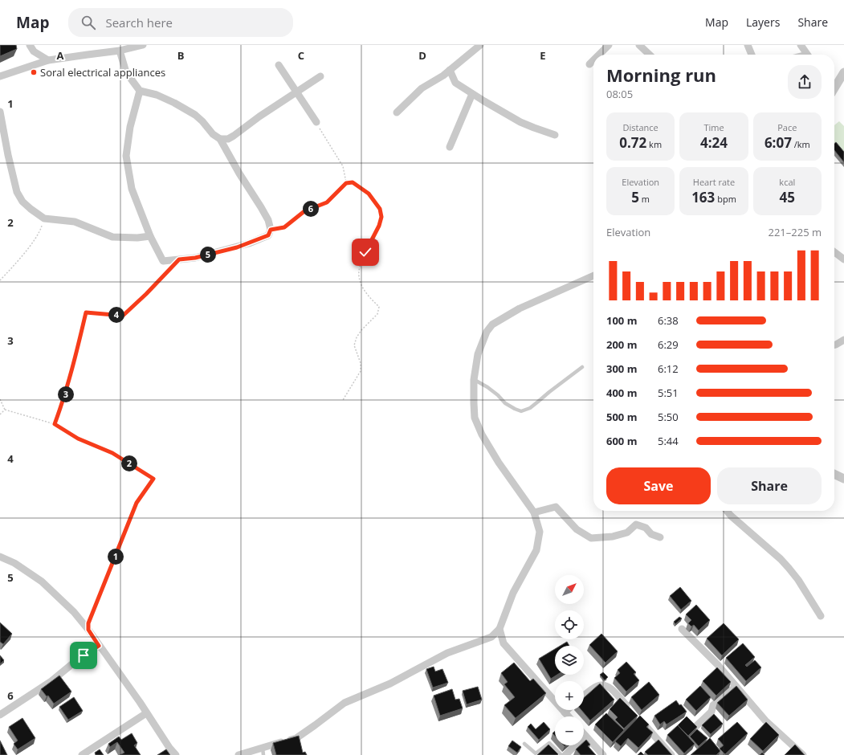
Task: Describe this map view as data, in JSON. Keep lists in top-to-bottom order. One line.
{"places":["Soral electrical appliances"],"north":"top right","page":{"header":"Map","search":"Search here","nav":["Map","Layers","Share"],"heading":["Morning run","08:05"],"stats":[["Distance","0.72 km"],["Time","4:24"],["Pace","6:07 /km"],["Elevation","5 m"],["Heart rate","163 bpm"],["kcal","45"]],"pins":["6","5","4","3","2","1"],"chart":["Elevation","221–225 m"],"list":[{"name":"100 m","note":"6:38"},{"name":"200 m","note":"6:29"},{"name":"300 m","note":"6:12"},{"name":"400 m","note":"5:51"},{"name":"500 m","note":"5:50"},{"name":"600 m","note":"5:44"}],"buttons":["Save","Share"],"map_buttons":["+","−"]},"grid":{"columns":["A","B","C","D","E"],"rows":["1","2","3","4","5","6"]}}
